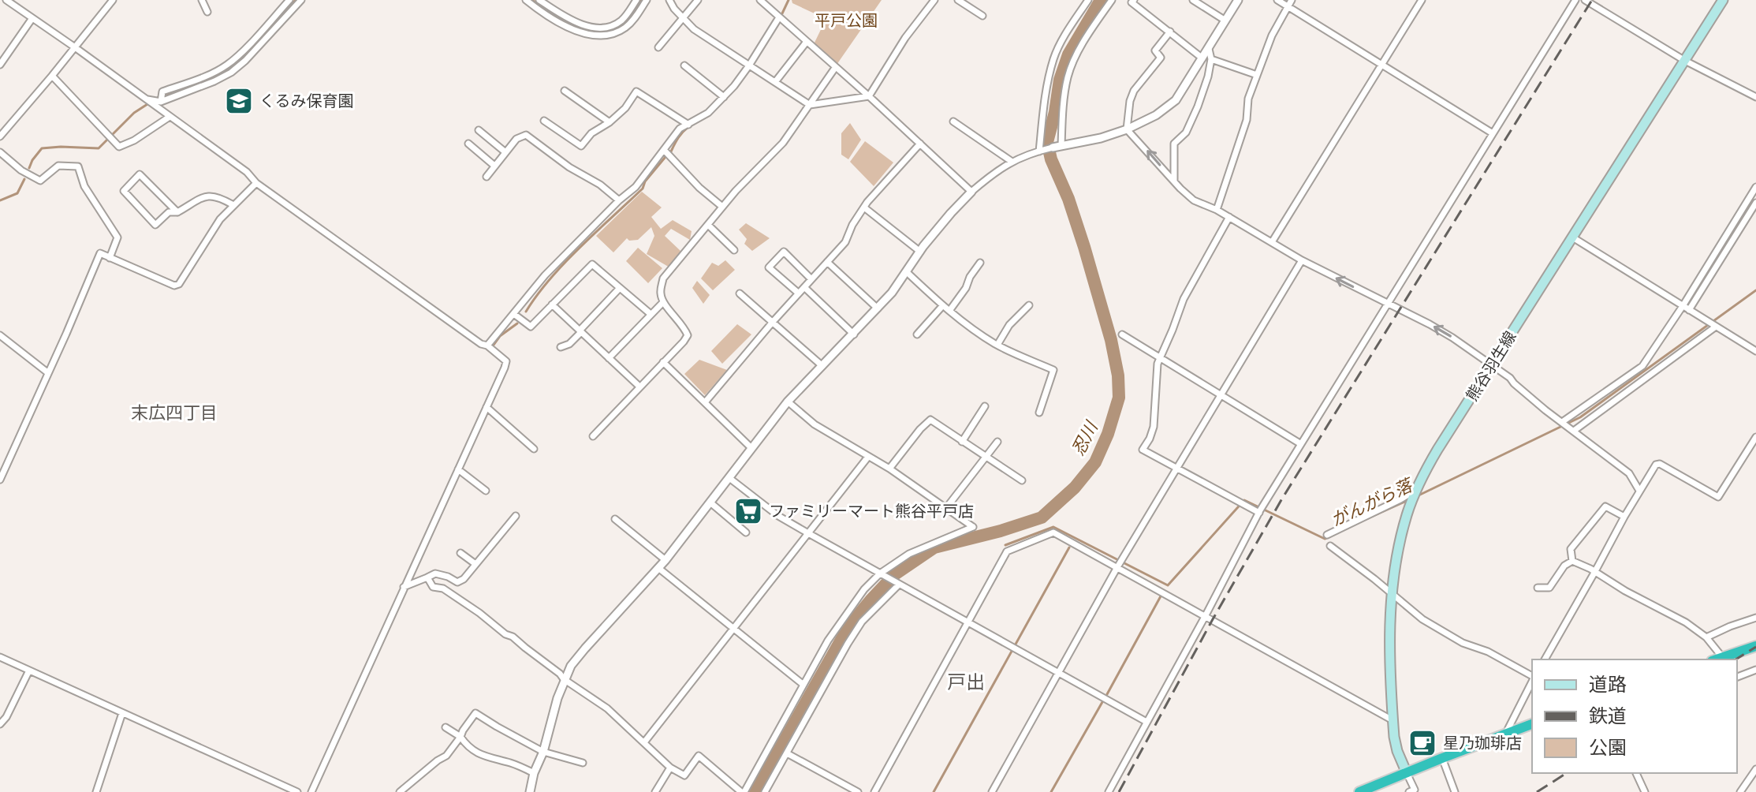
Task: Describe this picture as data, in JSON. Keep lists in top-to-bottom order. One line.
{"streets":{"main road":["熊谷羽生線"]},"districts":["末広四丁目","戸出"],"water":["忍川","がんがら落"],"parks":["平戸公園"],"places":{"school or university":["くるみ保育園"],"supermarket":["ファミリーマート熊谷平戸店"],"cafe":["星乃珈琲店"]},"legend":["道路","鉄道","公園"]}
